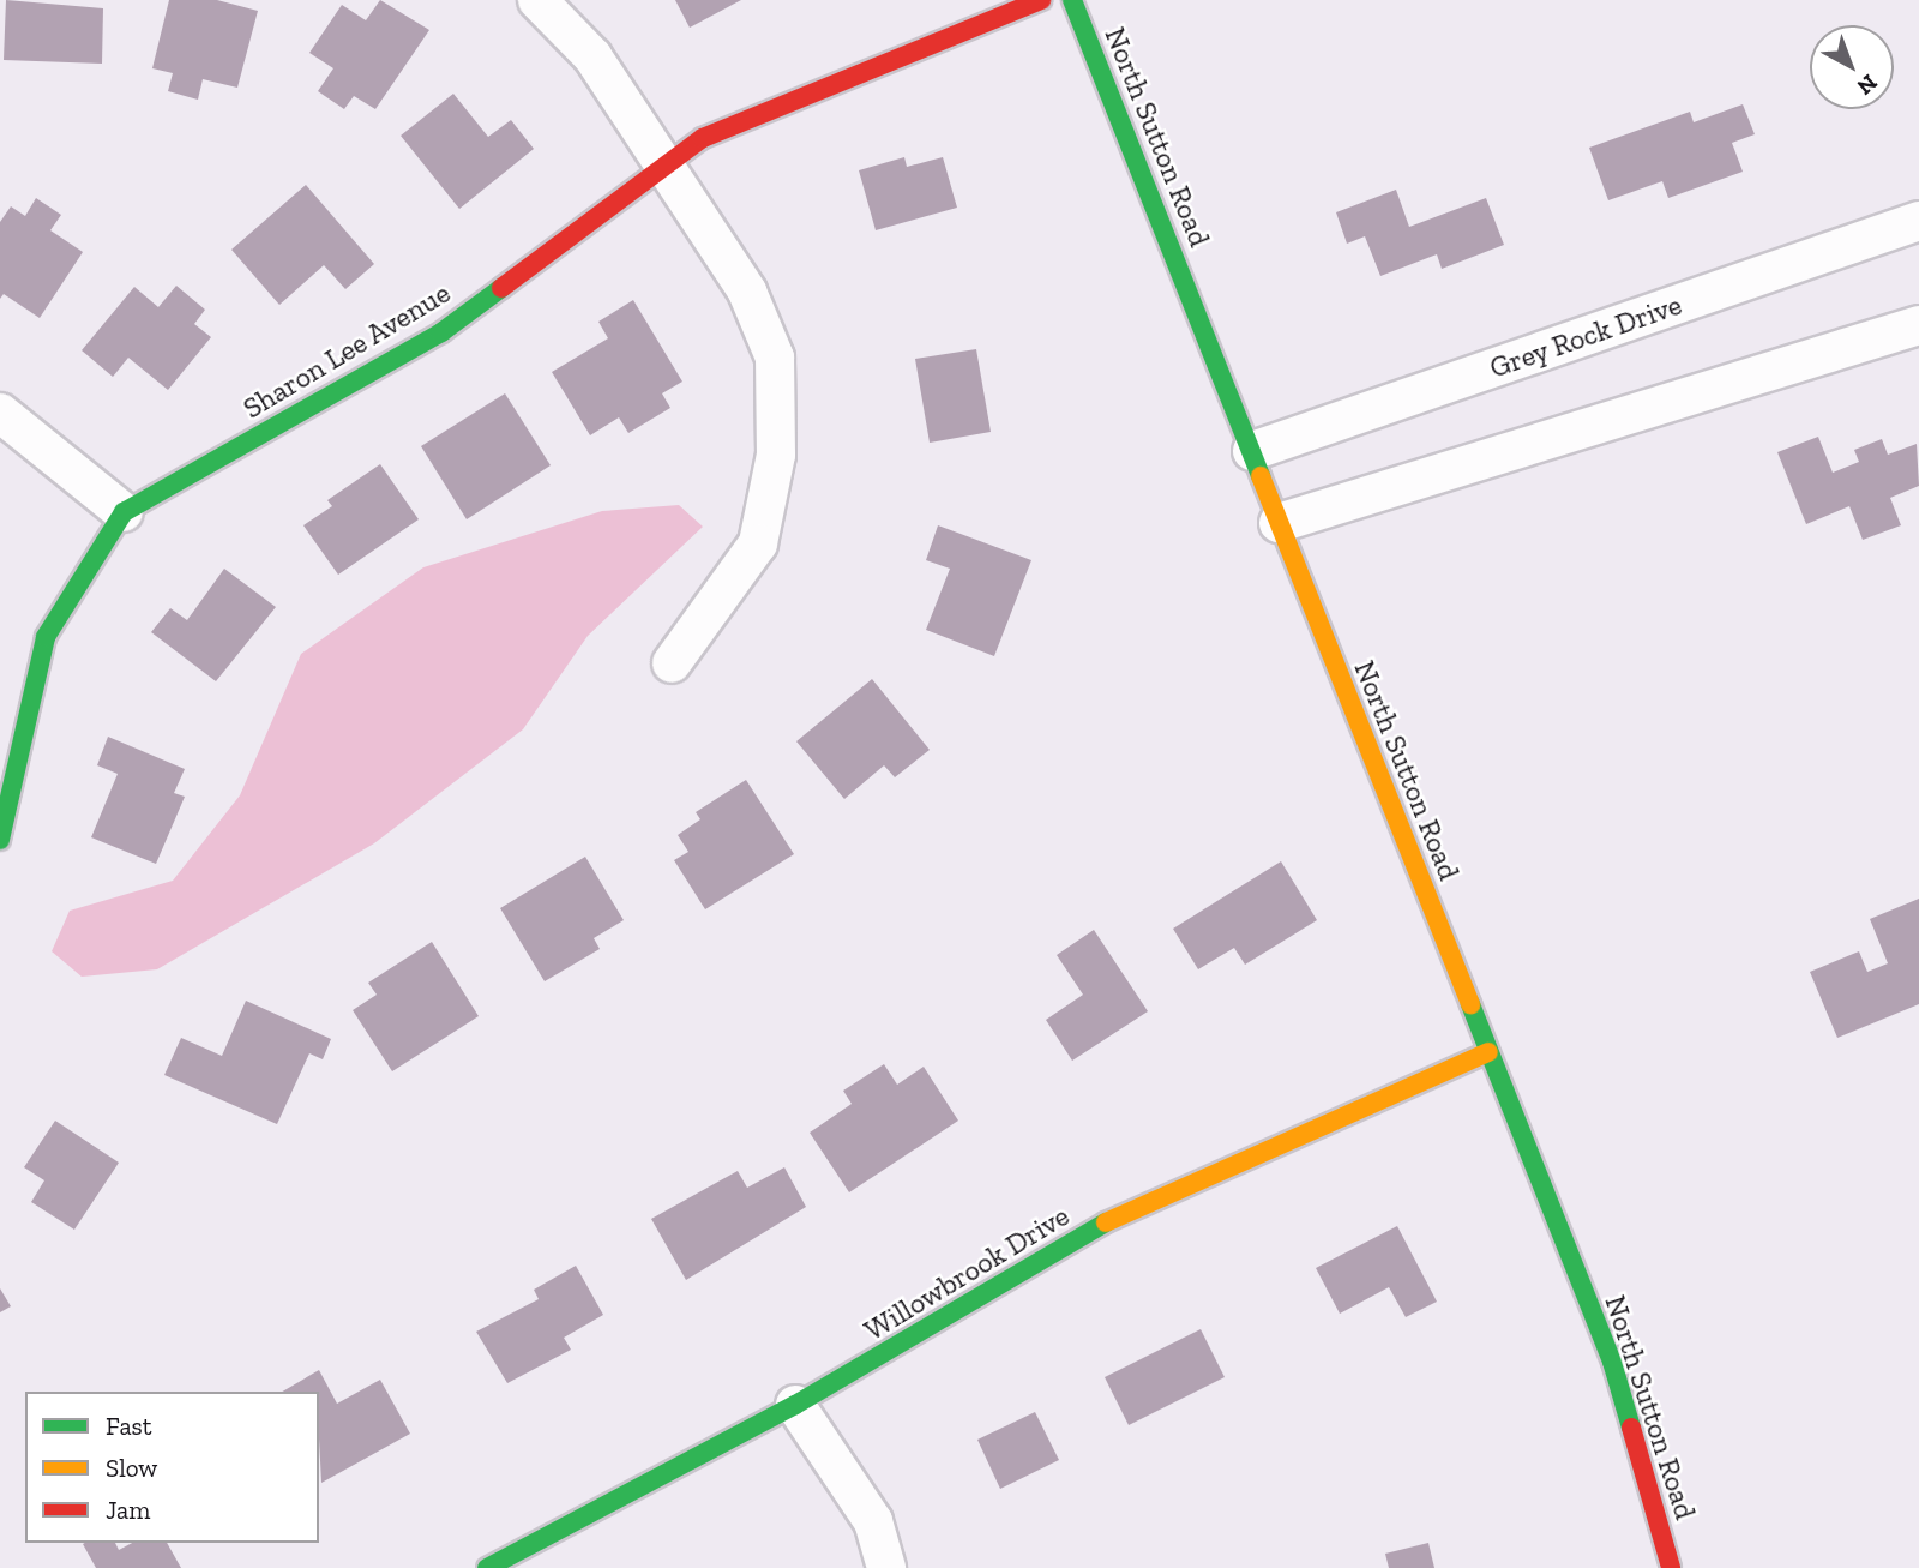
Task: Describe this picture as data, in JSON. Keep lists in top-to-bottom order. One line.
{"streets":{"street":["North Sutton Road","Grey Rock Drive","Sharon Lee Avenue","Willowbrook Drive"]},"crossings":[["North Sutton Road","Grey Rock Drive"],["North Sutton Road","Willowbrook Drive"]],"legend":["Fast","Slow","Jam"],"north":"bottom right"}
